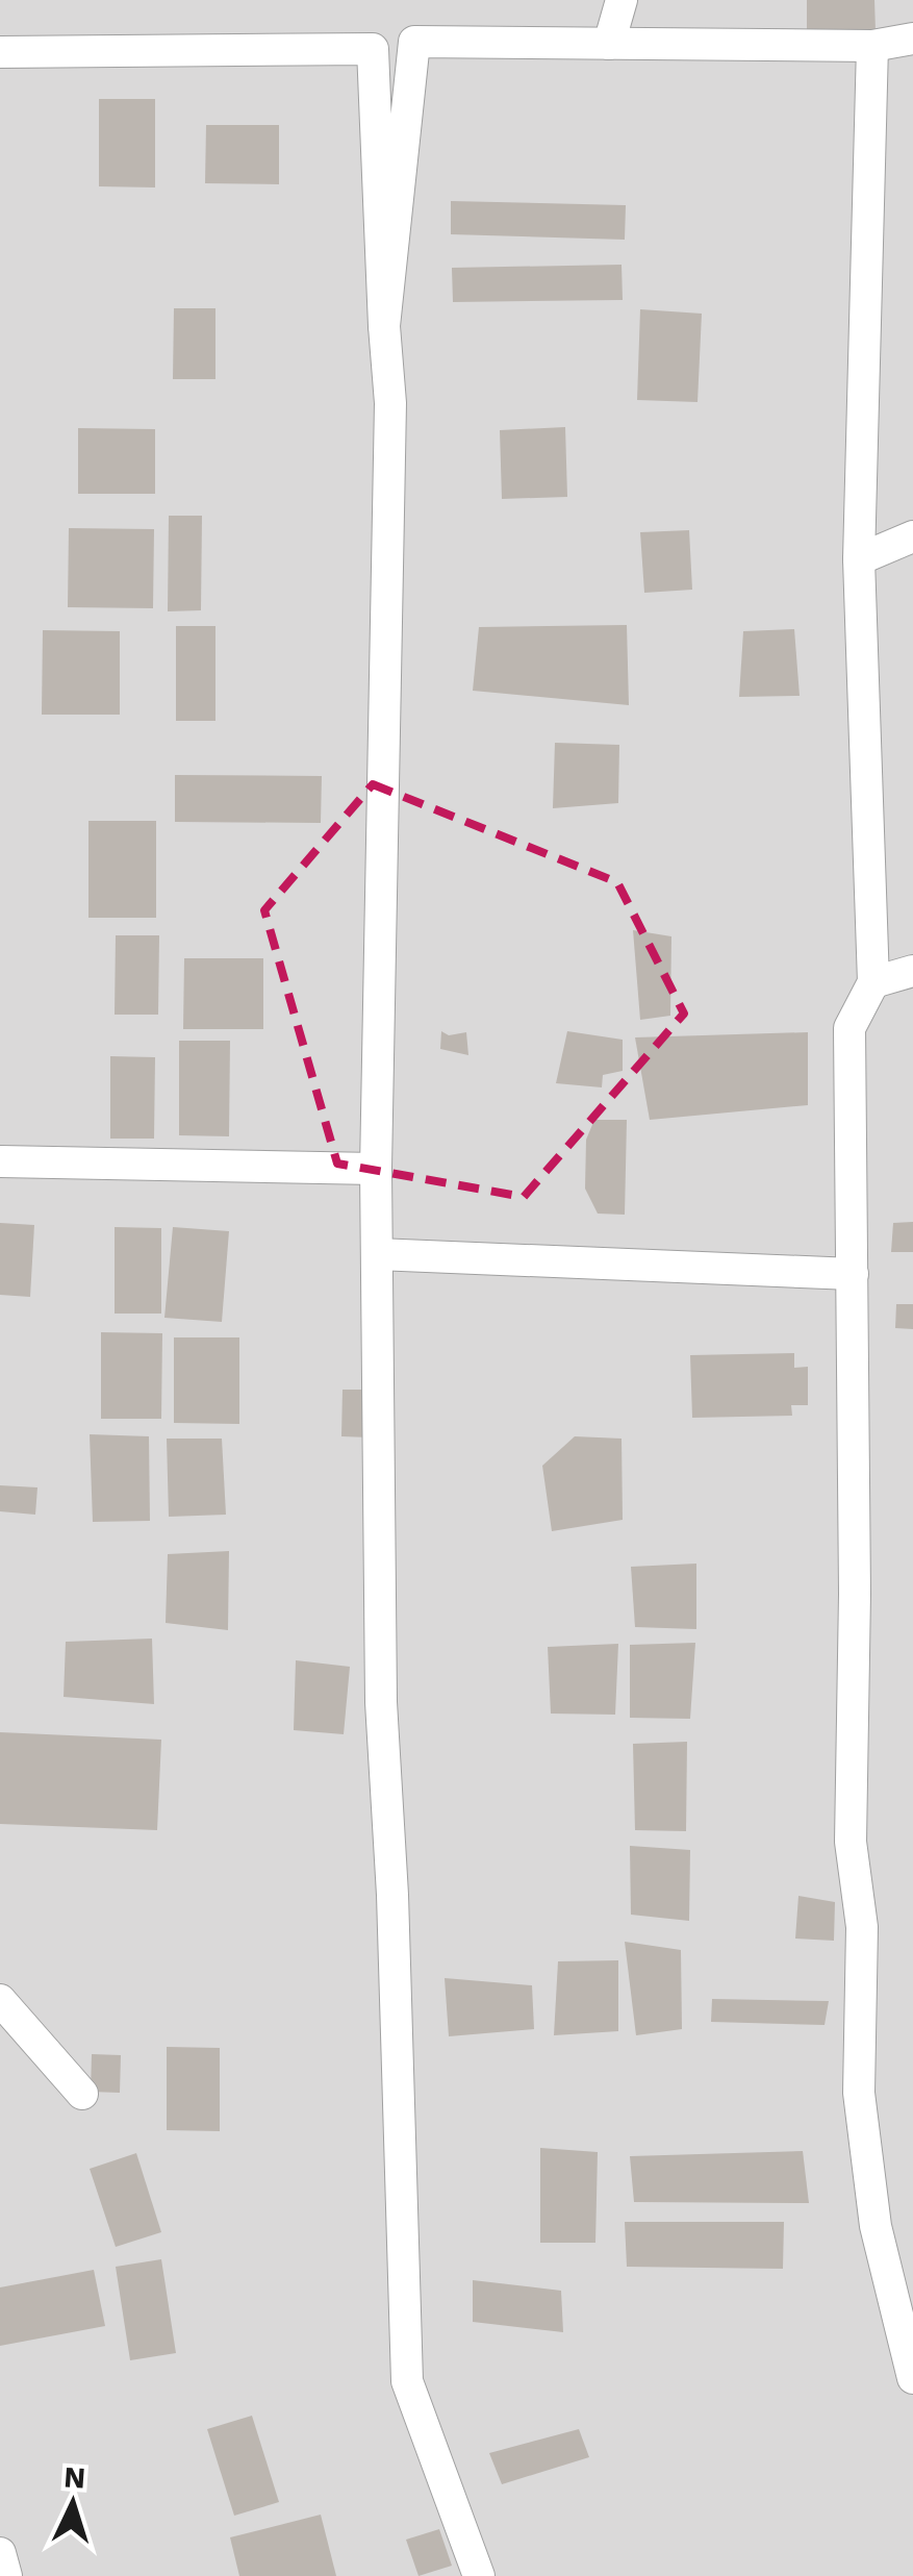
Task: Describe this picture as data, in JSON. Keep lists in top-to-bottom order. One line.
{"north":"top"}
